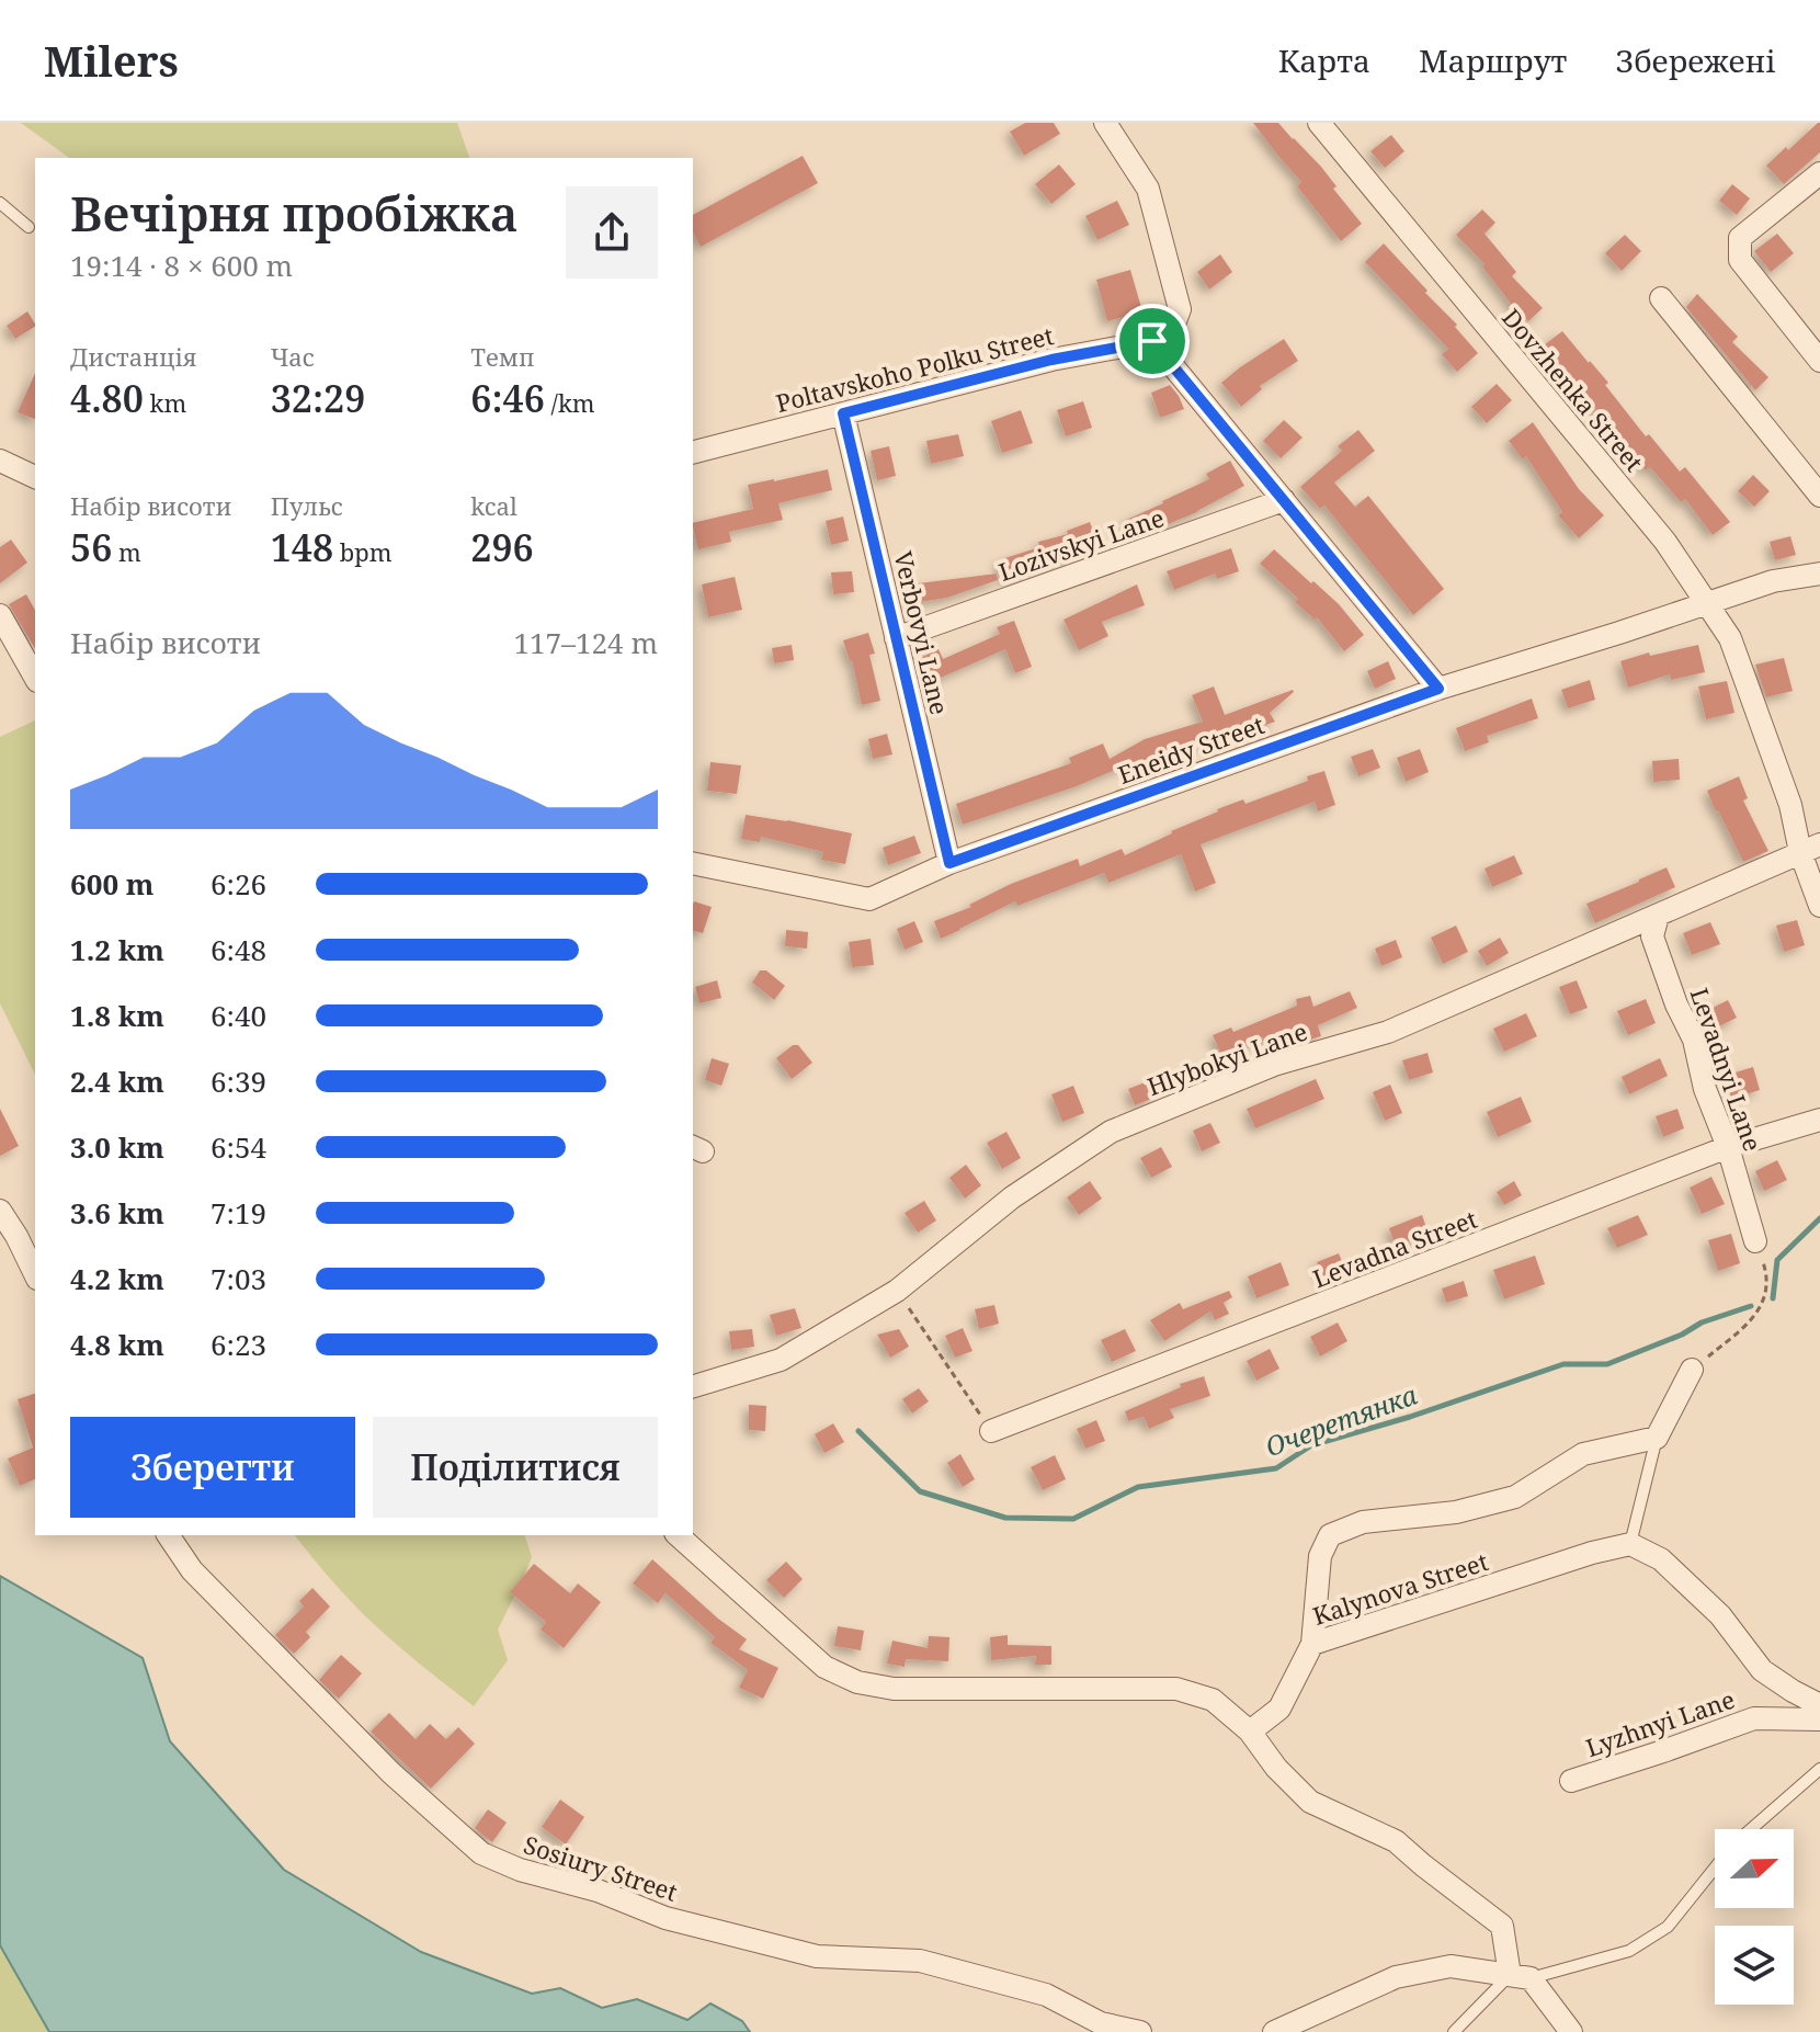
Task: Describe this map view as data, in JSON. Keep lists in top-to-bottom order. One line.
{"streets":{"street":["Poltavskoho Polku Street","Dovzhenka Street","Lozivskyi Lane","Verbovyi Lane","Eneidy Street","Hlybokyi Lane","Levadnyi Lane","Levadna Street","Kalynova Street","Lyzhnyi Lane","Sosiury Street"]},"crossings":[["Poltavskoho Polku Street","Verbovyi Lane"],["Dovzhenka Street","Eneidy Street"],["Dovzhenka Street","Hlybokyi Lane"],["Lozivskyi Lane","Verbovyi Lane"],["Verbovyi Lane","Eneidy Street"],["Hlybokyi Lane","Levadnyi Lane"],["Levadnyi Lane","Levadna Street"]],"water":["Очеретянка"],"north":"right","page":{"header":"Milers","nav":["Карта","Маршрут","Збережені"],"heading":["Вечірня пробіжка","19:14 · 8 × 600 m"],"stats":[["Дистанція","4.80 km"],["Час","32:29"],["Темп","6:46 /km"],["Набір висоти","56 m"],["Пульс","148 bpm"],["kcal","296"]],"chart":["Набір висоти","117–124 m"],"list":[{"name":"600 m","note":"6:26"},{"name":"1.2 km","note":"6:48"},{"name":"1.8 km","note":"6:40"},{"name":"2.4 km","note":"6:39"},{"name":"3.0 km","note":"6:54"},{"name":"3.6 km","note":"7:19"},{"name":"4.2 km","note":"7:03"},{"name":"4.8 km","note":"6:23"}],"buttons":["Зберегти","Поділитися"]}}
